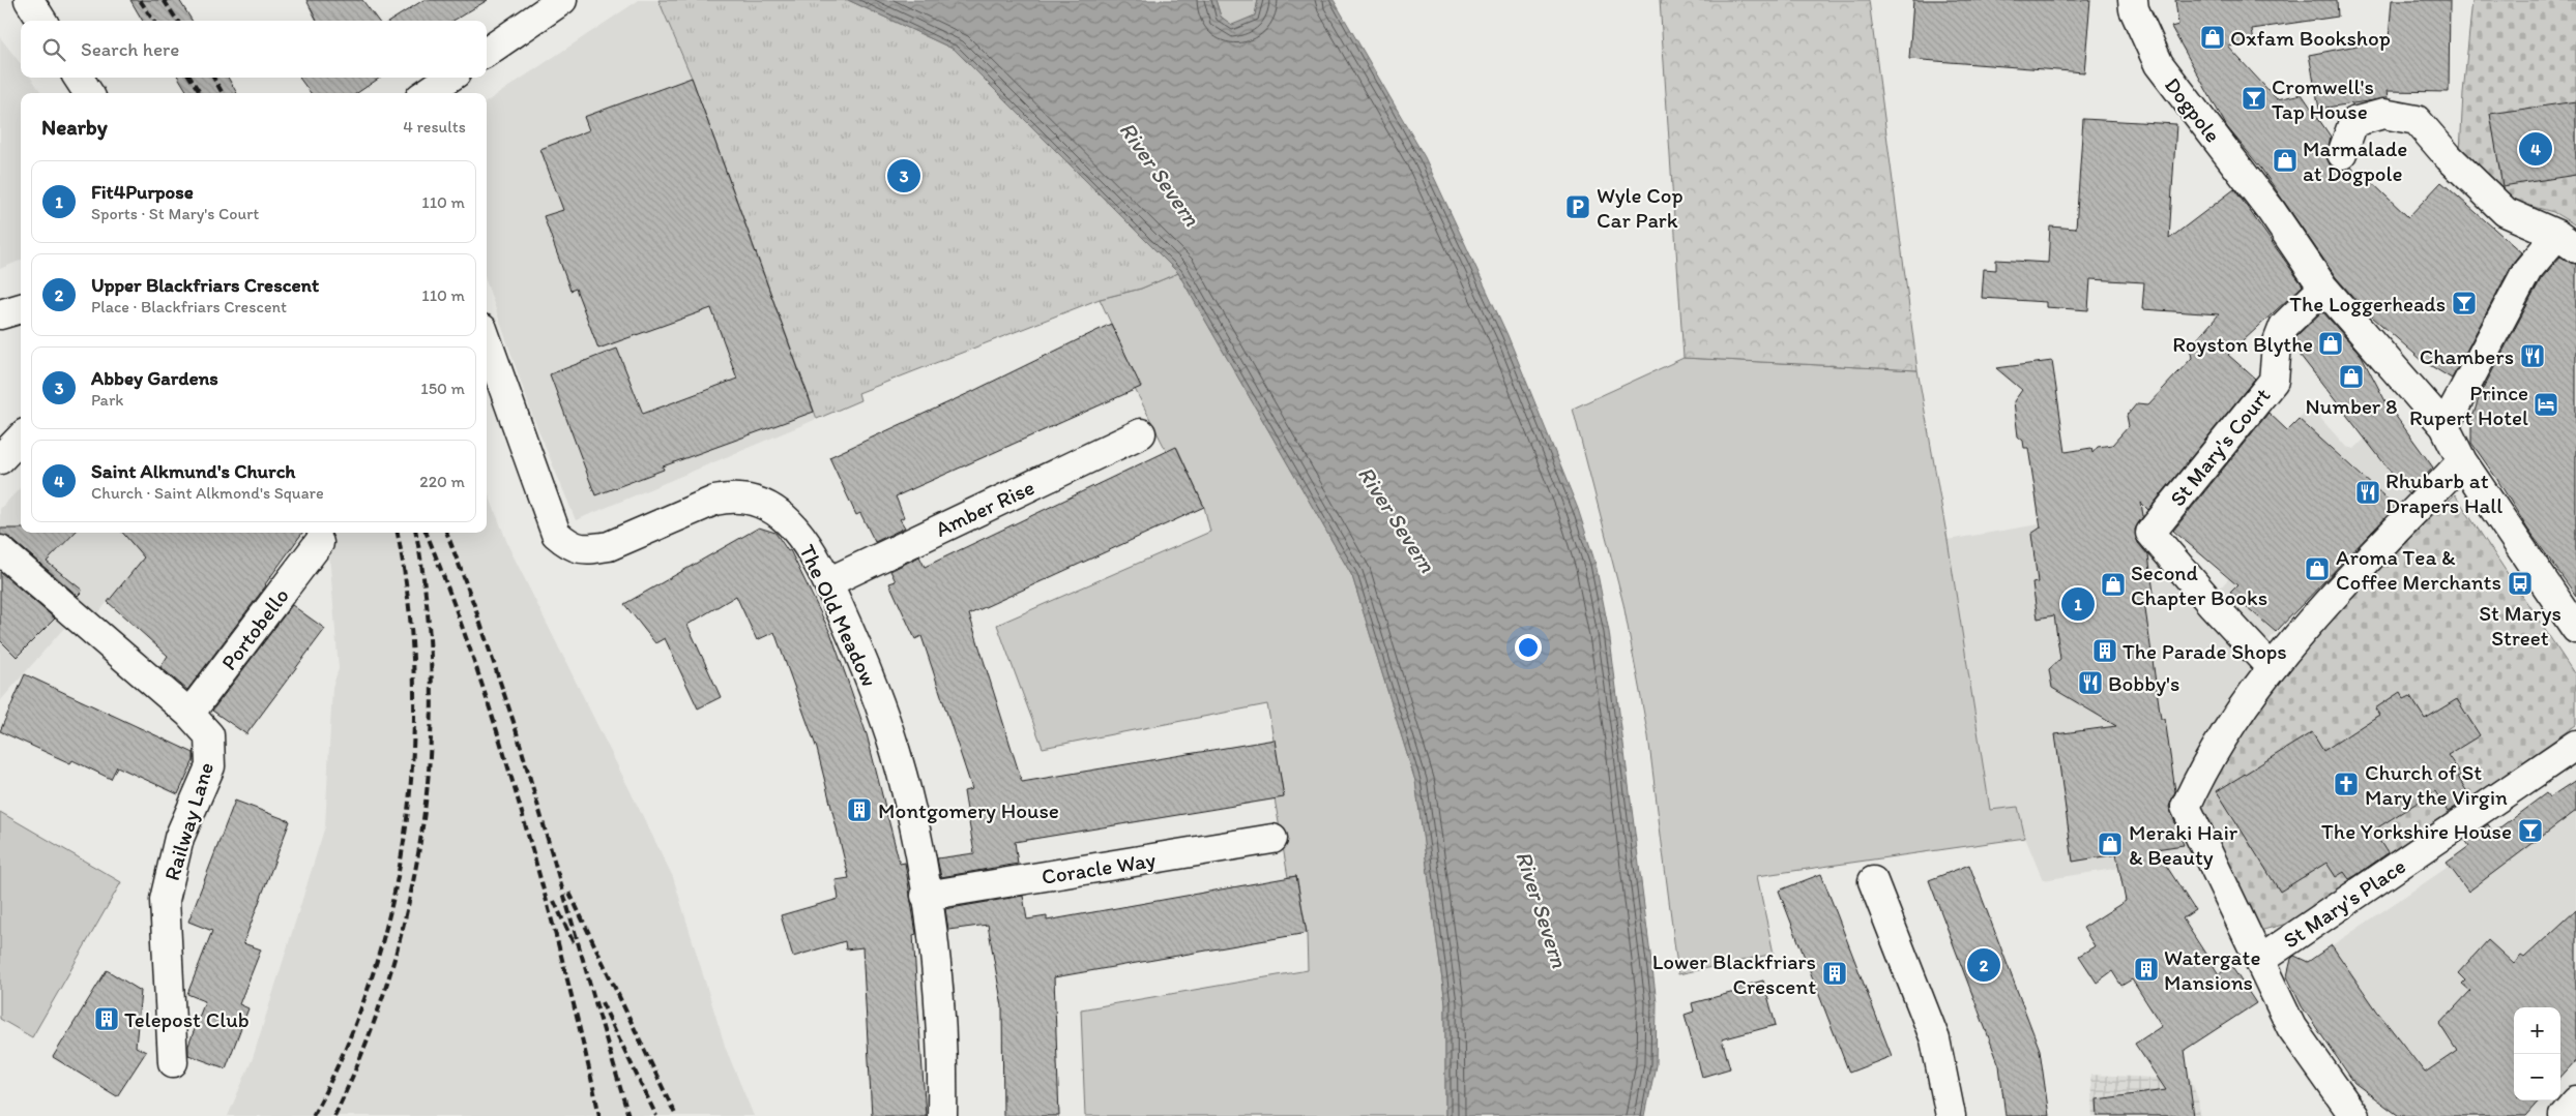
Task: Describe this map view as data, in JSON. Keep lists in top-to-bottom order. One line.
{"streets":{"street":["Dogpole","St Mary's Court","Amber Rise","The Old Meadow","Portobello","Railway Lane","Coracle Way","St Mary's Place"]},"crossings":[["Dogpole","St Mary's Court"],["Dogpole","St Mary's Place"],["St Mary's Court","St Mary's Place"],["Amber Rise","The Old Meadow"],["The Old Meadow","Coracle Way"],["Portobello","Railway Lane"]],"water":["River Severn"],"places":{"shop":["Oxfam Bookshop","Marmalade at Dogpole","Royston Blythe","Number 8","Aroma Tea & Coffee Merchants","Second Chapter Books","Meraki Hair & Beauty"],"bar":["Cromwell's Tap House","The Loggerheads","The Yorkshire House"],"parking":["Wyle Cop Car Park"],"restaurant":["Chambers","Rhubarb at Drapers Hall","Bobby's"],"hotel":["Prince Rupert Hotel"],"bus stop":["St Marys Street"],"building":["The Parade Shops","Montgomery House","Watergate Mansions","Lower Blackfriars Crescent","Telepost Club"],"church":["Church of St Mary the Virgin"]},"page":{"search":"Search here","heading":["Nearby","4 results"],"pins":["4","3","1","2"],"list":[{"mark":"1","name":"Fit4Purpose","note":"Sports · St Mary's Court","value":"110 m"},{"mark":"2","name":"Upper Blackfriars Crescent","note":"Place · Blackfriars Crescent","value":"110 m"},{"mark":"3","name":"Abbey Gardens","note":"Park","value":"150 m"},{"mark":"4","name":"Saint Alkmund's Church","note":"Church · Saint Alkmond's Square","value":"220 m"}],"map_buttons":["+","−"]}}
